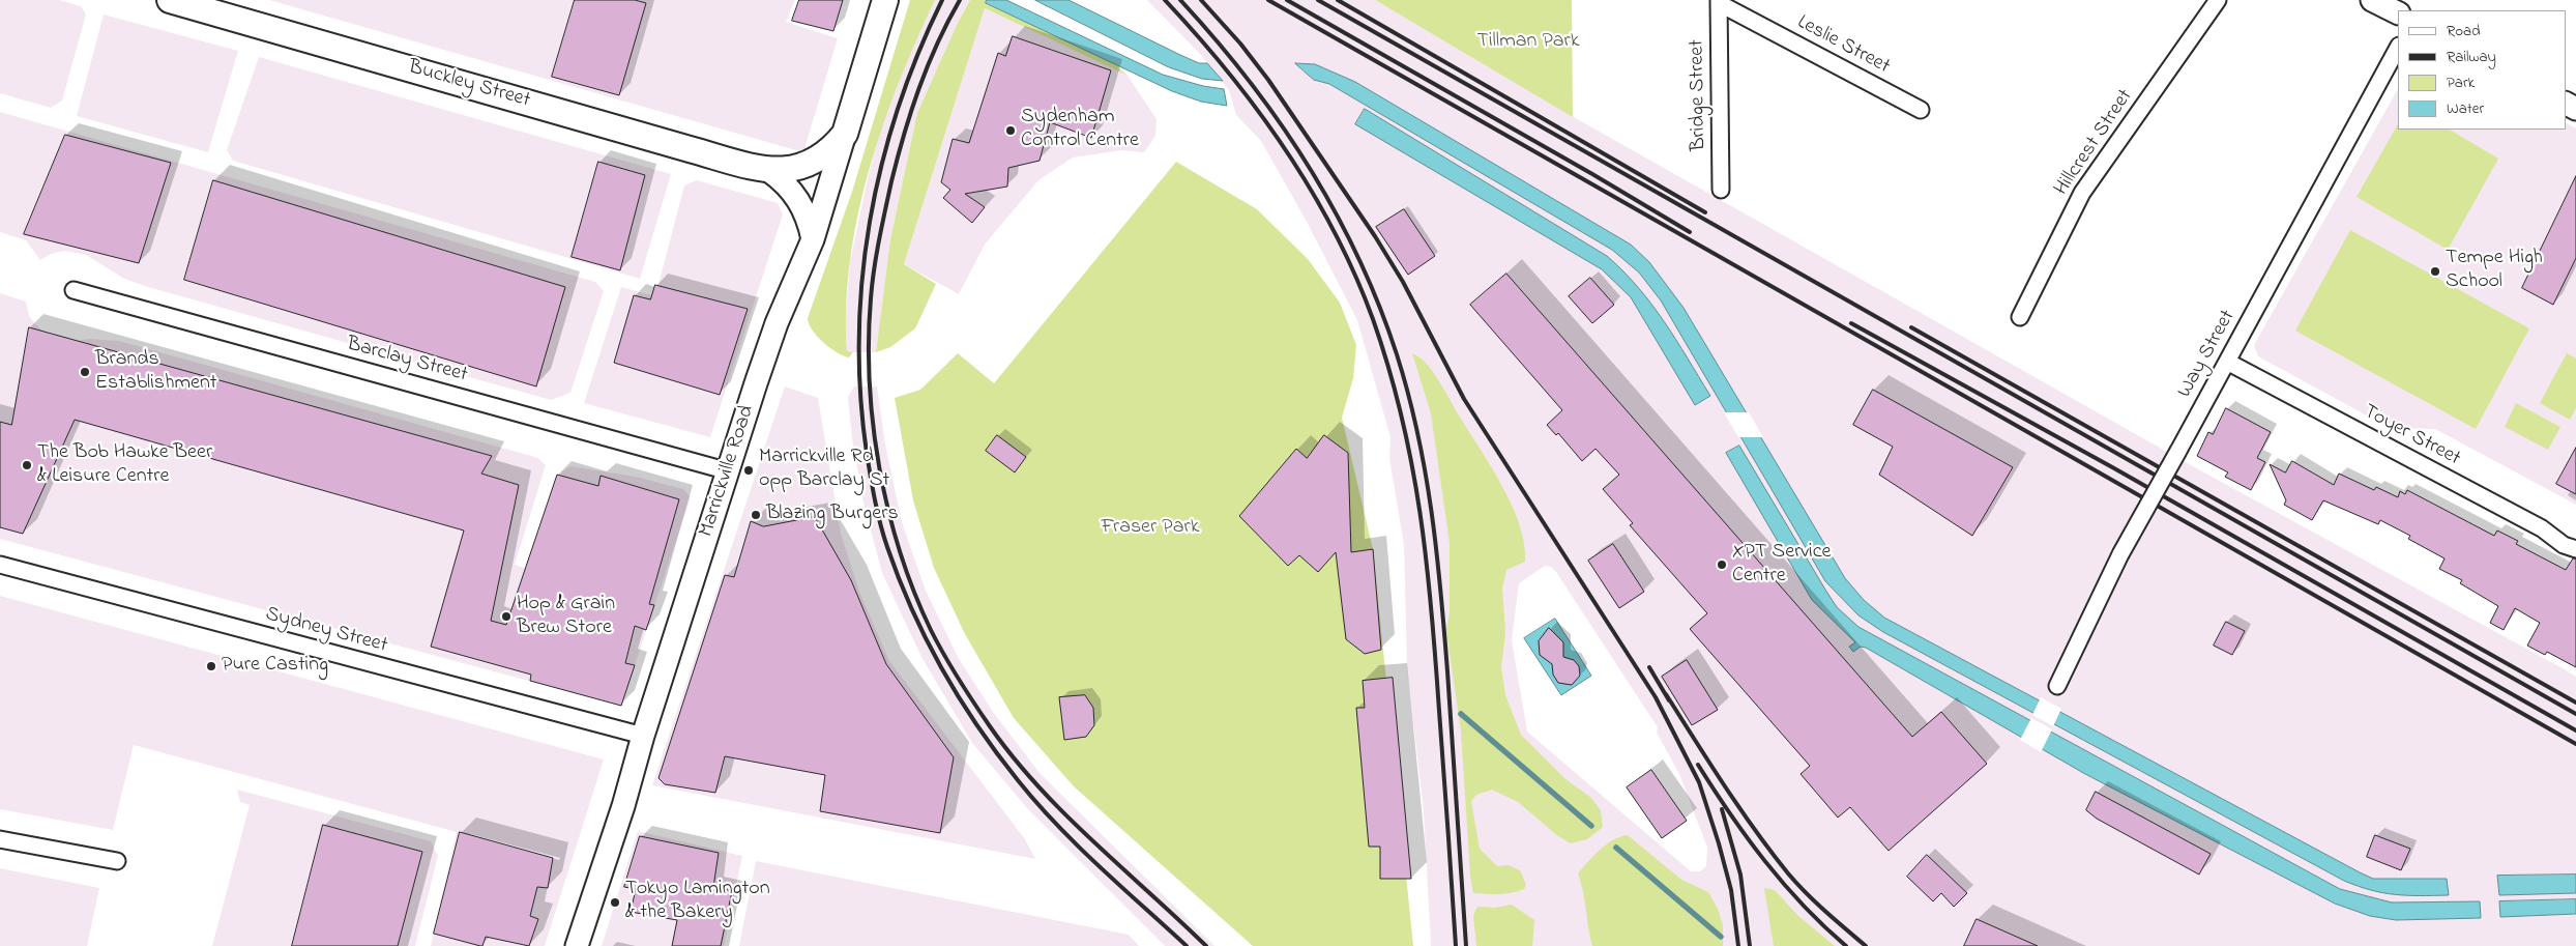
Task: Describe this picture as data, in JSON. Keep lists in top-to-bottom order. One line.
{"streets":{"main road":["Buckley Street","Marrickville Road"],"street":["Leslie Street","Bridge Street","Hillcrest Street","Way Street","Barclay Street","Toyer Street","Sydney Street"]},"crossings":[["Leslie Street","Bridge Street"],["Buckley Street","Marrickville Road"],["Way Street","Toyer Street"],["Barclay Street","Marrickville Road"],["Marrickville Road","Sydney Street"]],"parks":["Tillman Park","Fraser Park"],"places":["Sydenham Control Centre","Tempe High School","Brands Establishment","The Bob Hawke Beer & Leisure Centre","Marrickville Rd opp Barclay St","Blazing Burgers","XPT Service Centre","Hop & Grain Brew Store","Pure Casting","Tokyo Lamington & the Bakery"],"legend":["Road","Railway","Park","Water"]}
